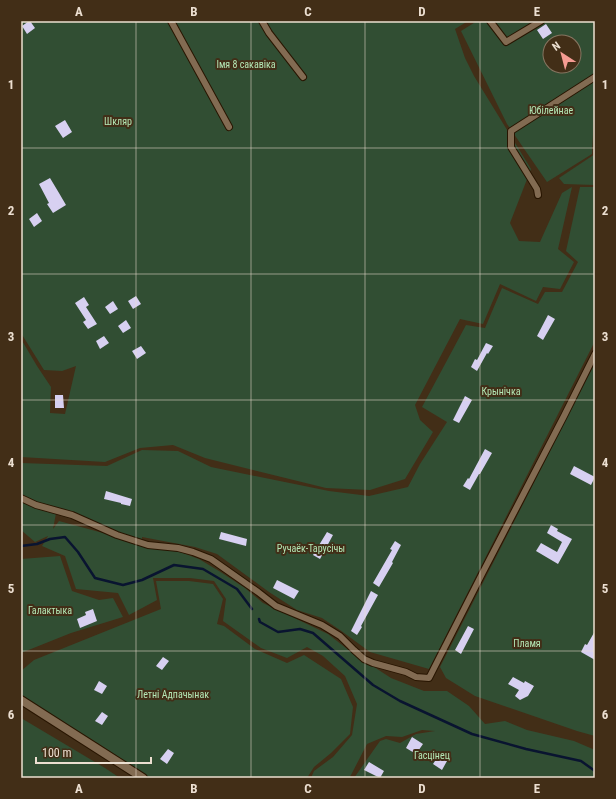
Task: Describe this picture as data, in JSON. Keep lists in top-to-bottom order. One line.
{"parks":["Імя 8 сакавіка","Юбілейнае","Шкляр","Крынічка","Ручаёк-Тарусічы","Галактыка","Пламя","Летні Адпачынак","Гасцінец"],"scale_bar":"100 m","north":"top left","grid":{"columns":["A","B","C","D","E"],"rows":["1","2","3","4","5","6"]}}
